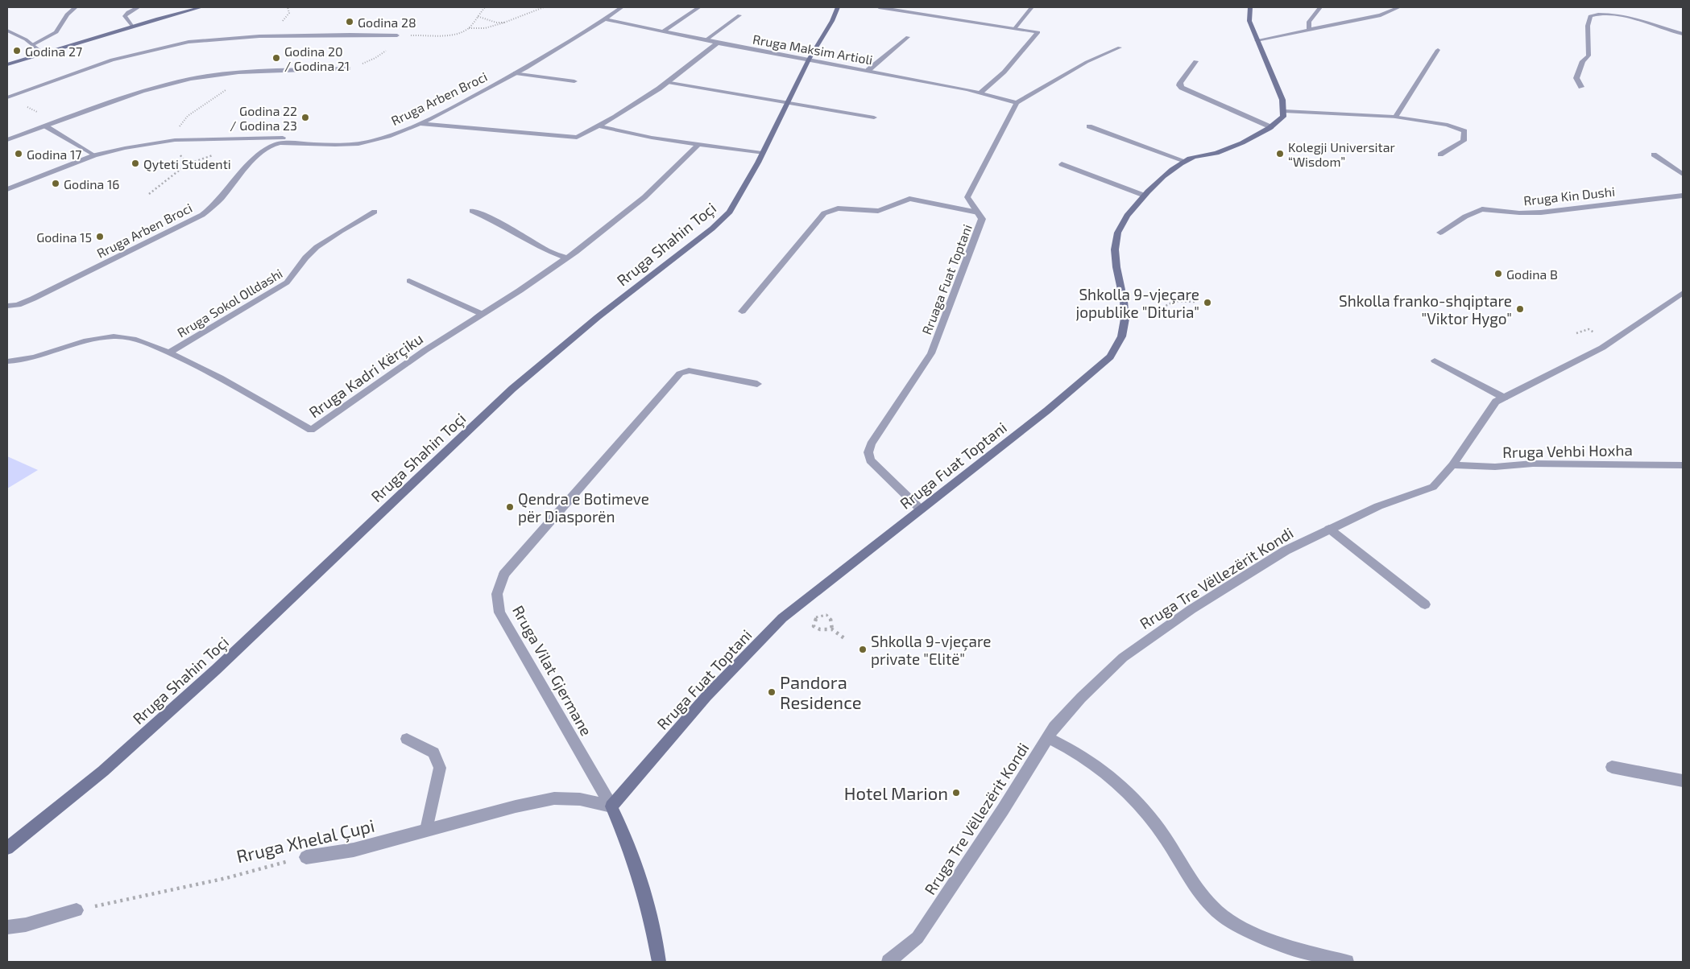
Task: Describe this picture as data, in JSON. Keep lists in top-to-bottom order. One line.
{"streets":{"street":["Rruga Maksim Artioli","Rruga Arben Broci","Rruga Kin Dushi","Rruga Shahin Toçi","Rruaga Fuat Toptani","Rruga Sokol Olldashi","Rruga Kadri Kërçiku","Rruga Vehbi Hoxha","Rruga Fuat Toptani","Rruga Tre Vëllezërit Kondi","Rruga Vilat Gjermane","Rruga Xhelal Çupi"]},"crossings":[["Rruga Maksim Artioli","Rruga Arben Broci"],["Rruga Maksim Artioli","Rruga Shahin Toçi"],["Rruga Maksim Artioli","Rruaga Fuat Toptani"],["Rruaga Fuat Toptani","Rruga Fuat Toptani"],["Rruga Sokol Olldashi","Rruga Kadri Kërçiku"],["Rruga Vehbi Hoxha","Rruga Tre Vëllezërit Kondi"],["Rruga Fuat Toptani","Rruga Vilat Gjermane"],["Rruga Fuat Toptani","Rruga Xhelal Çupi"],["Rruga Vilat Gjermane","Rruga Xhelal Çupi"]],"places":["Godina 28","Godina 27","Godina 20 / Godina 21","Godina 22 / Godina 23","Godina 17","Kolegji Universitar “Wisdom”","Qyteti Studenti","Godina 16","Godina 15","Godina B","Shkolla 9-vjeçare jopublike \"Dituria\"","Shkolla franko-shqiptare \"Viktor Hygo\"","Qendra e Botimeve për Diasporën","Shkolla 9-vjeçare private \"Elitë\"","Pandora Residence","Hotel Marion"]}
